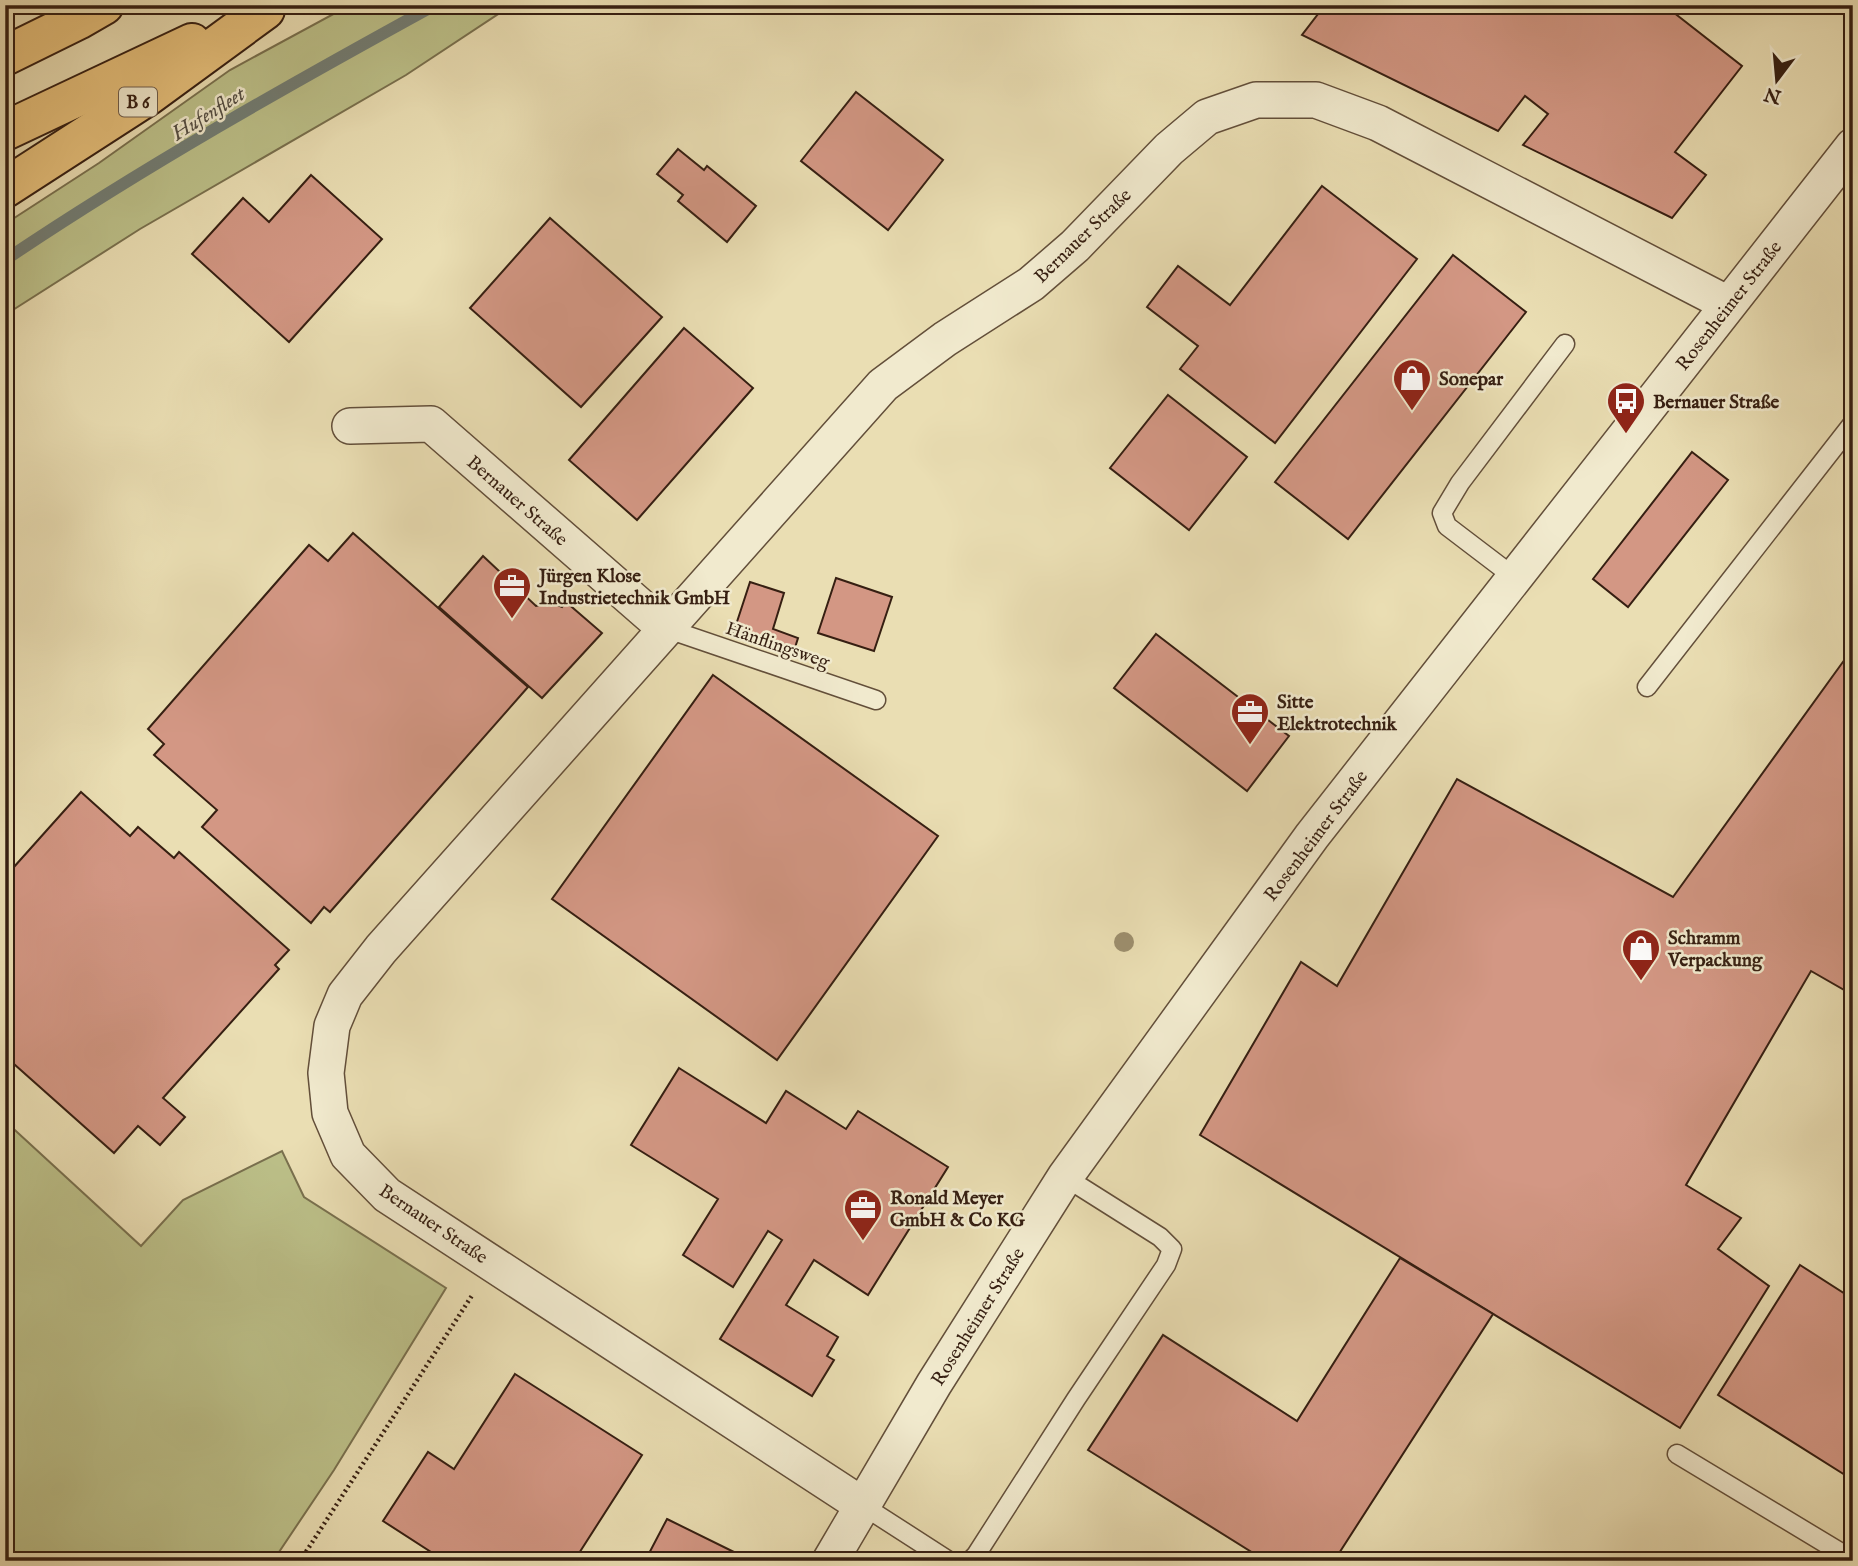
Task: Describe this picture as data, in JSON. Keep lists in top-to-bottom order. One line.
{"streets":{"highway":["B 6"],"street":["Bernauer Straße","Rosenheimer Straße"],"lane":["Hänflingsweg"]},"crossings":[["Bernauer Straße","Rosenheimer Straße"],["Bernauer Straße","Hänflingsweg"]],"water":["Hufenfleet"],"places":{"shop":["Sonepar","Schramm Verpackung"],"bus stop":["Bernauer Straße"],"office":["Jürgen Klose Industrietechnik GmbH","Sitte Elektrotechnik","Ronald Meyer GmbH & Co KG"]},"north":"bottom"}
